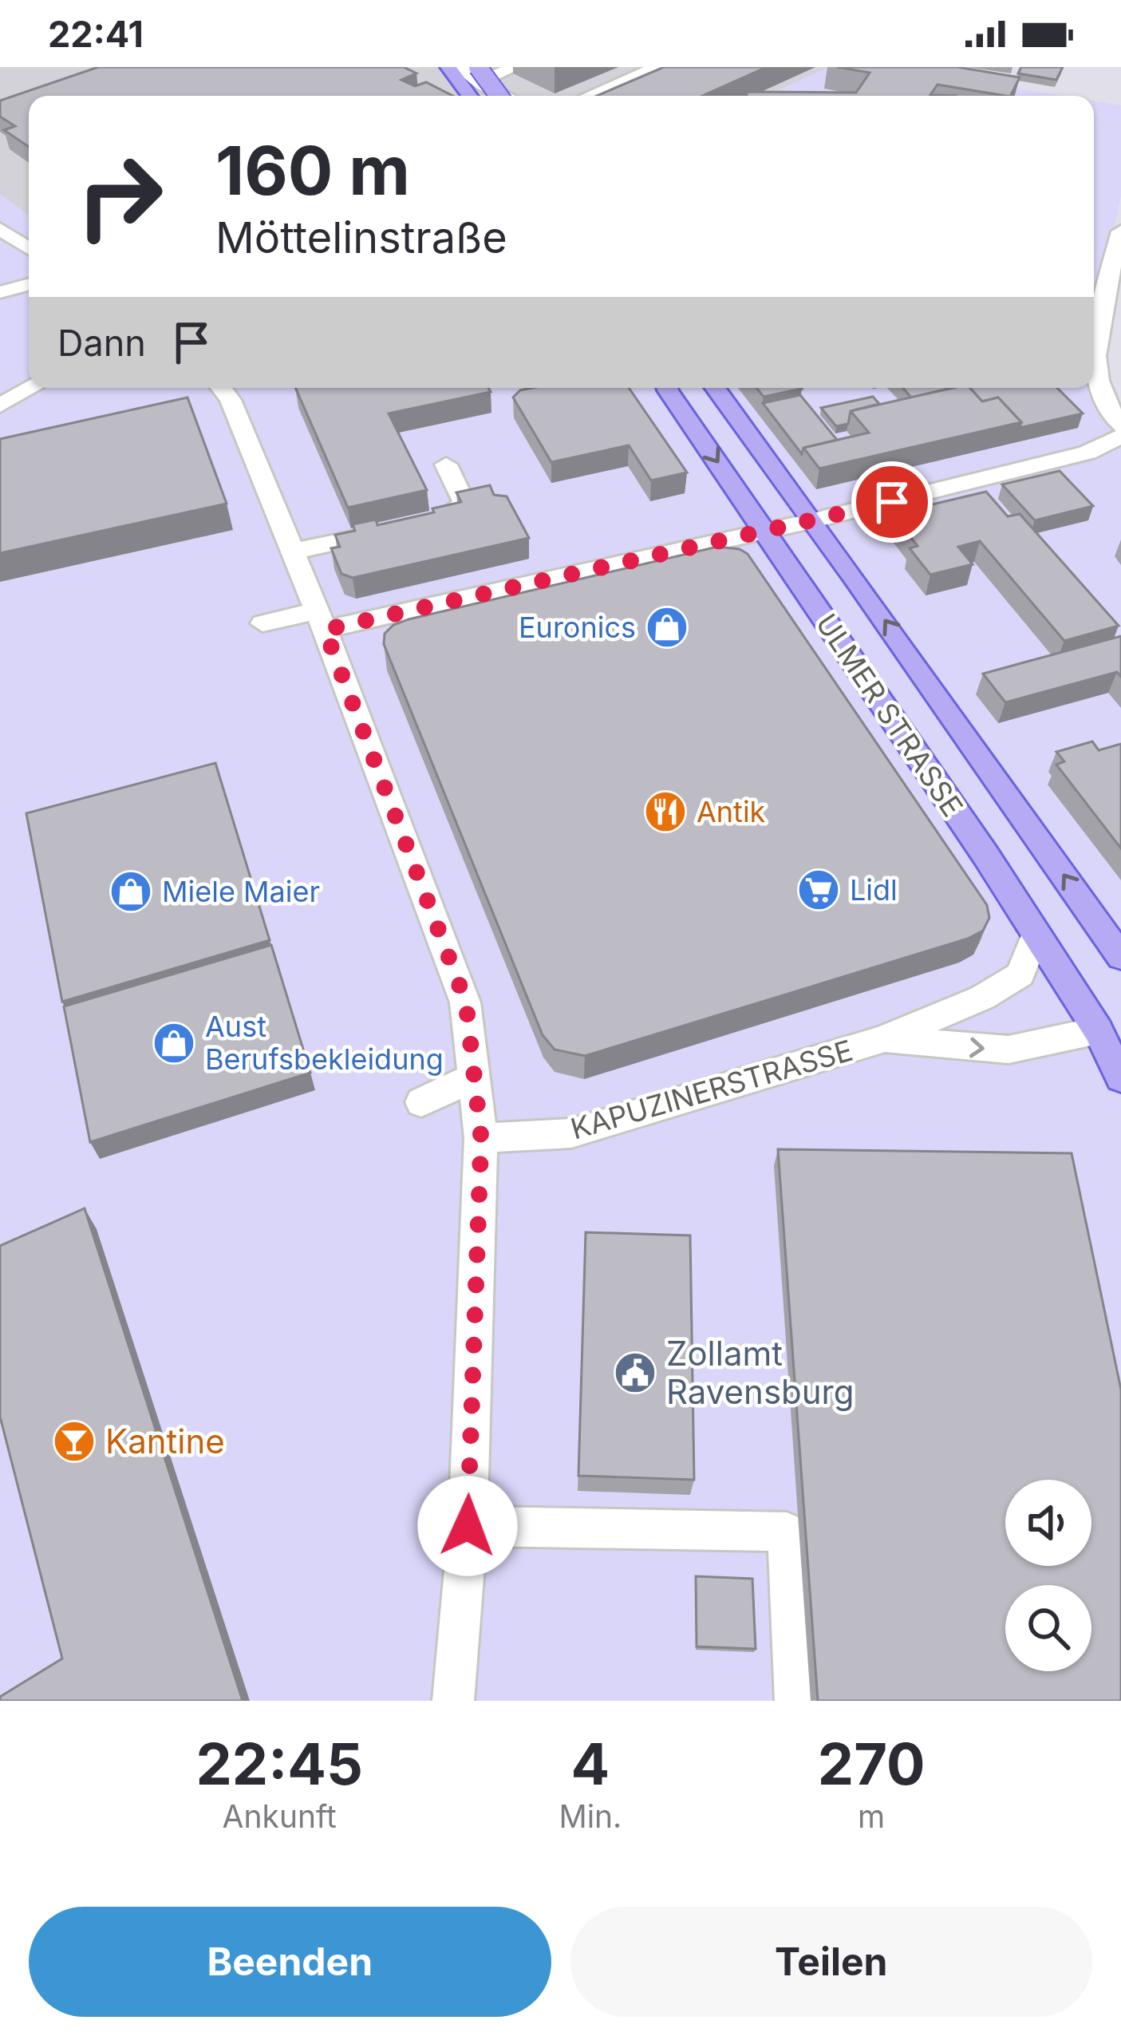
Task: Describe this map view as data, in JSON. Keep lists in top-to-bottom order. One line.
{"streets":{"main road":["ULMER STRASSE"],"street":["KAPUZINERSTRASSE"]},"crossings":[["ULMER STRASSE","KAPUZINERSTRASSE"]],"places":{"shop":["Euronics","Miele Maier","Aust Berufsbekleidung"],"restaurant":["Antik"],"supermarket":["Lidl"],"public building":["Zollamt Ravensburg"],"bar":["Kantine"]},"page":{"status":"22:41","turn":["160 m","Möttelinstraße"],"then":"Dann","eta":["22:45","Ankunft","4","Min.","270","m"],"buttons":["Beenden","Teilen"]}}
